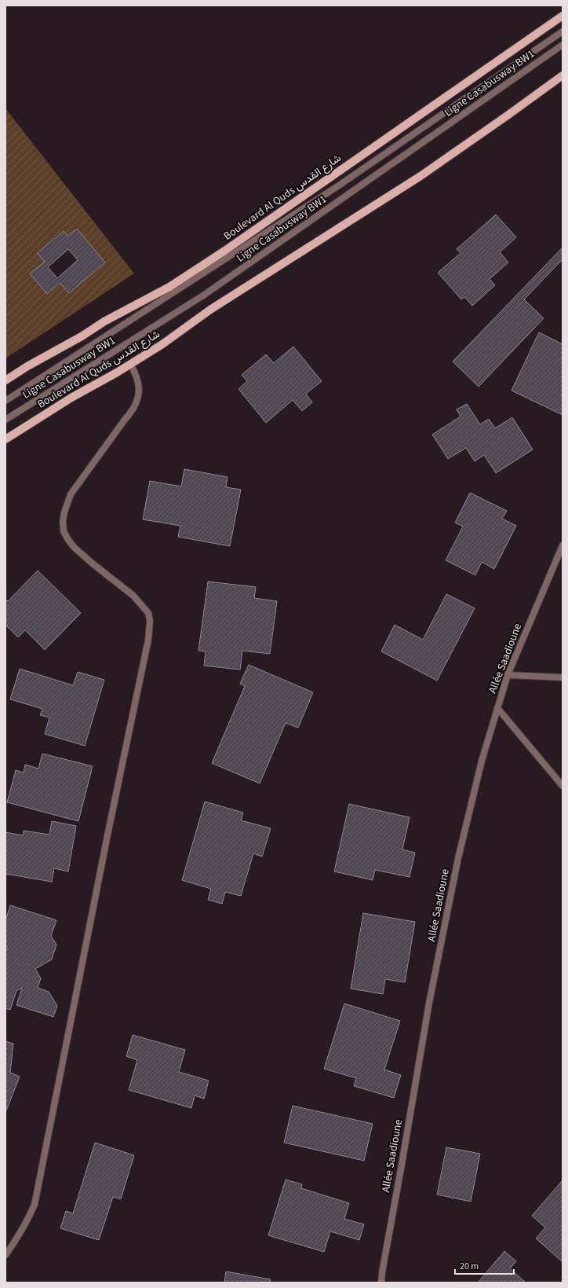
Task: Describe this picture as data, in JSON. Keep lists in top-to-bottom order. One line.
{"streets":{"main road":["Boulevard Al Quds شارع القدس"],"street":["Ligne Casabusway BW1","Allée Saadioune"]},"scale_bar":"20 m"}
